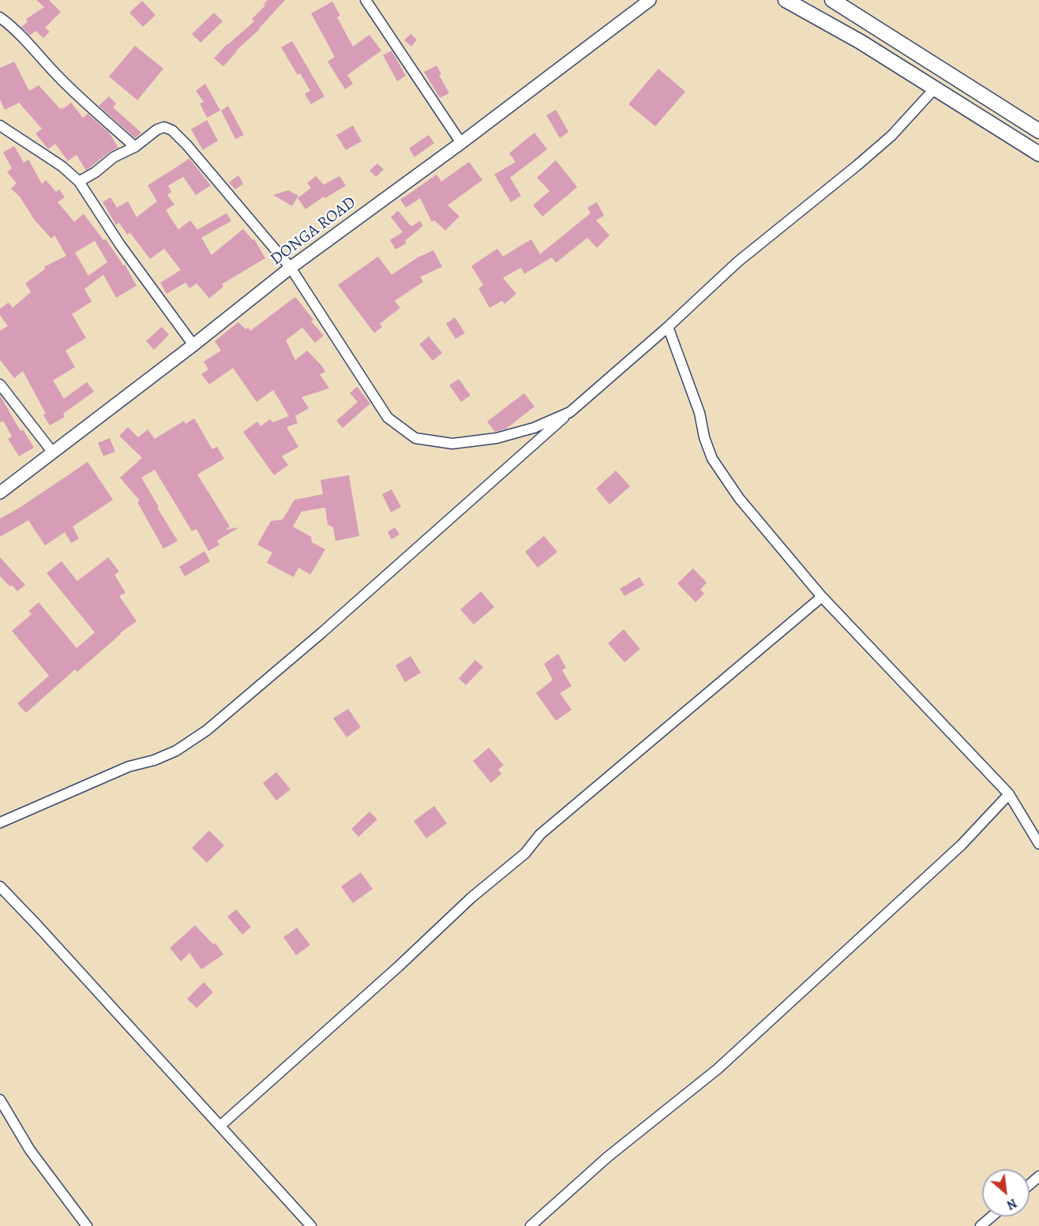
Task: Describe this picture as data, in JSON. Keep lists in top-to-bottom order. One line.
{"streets":{"street":["DONGA ROAD"]},"north":"bottom right"}
